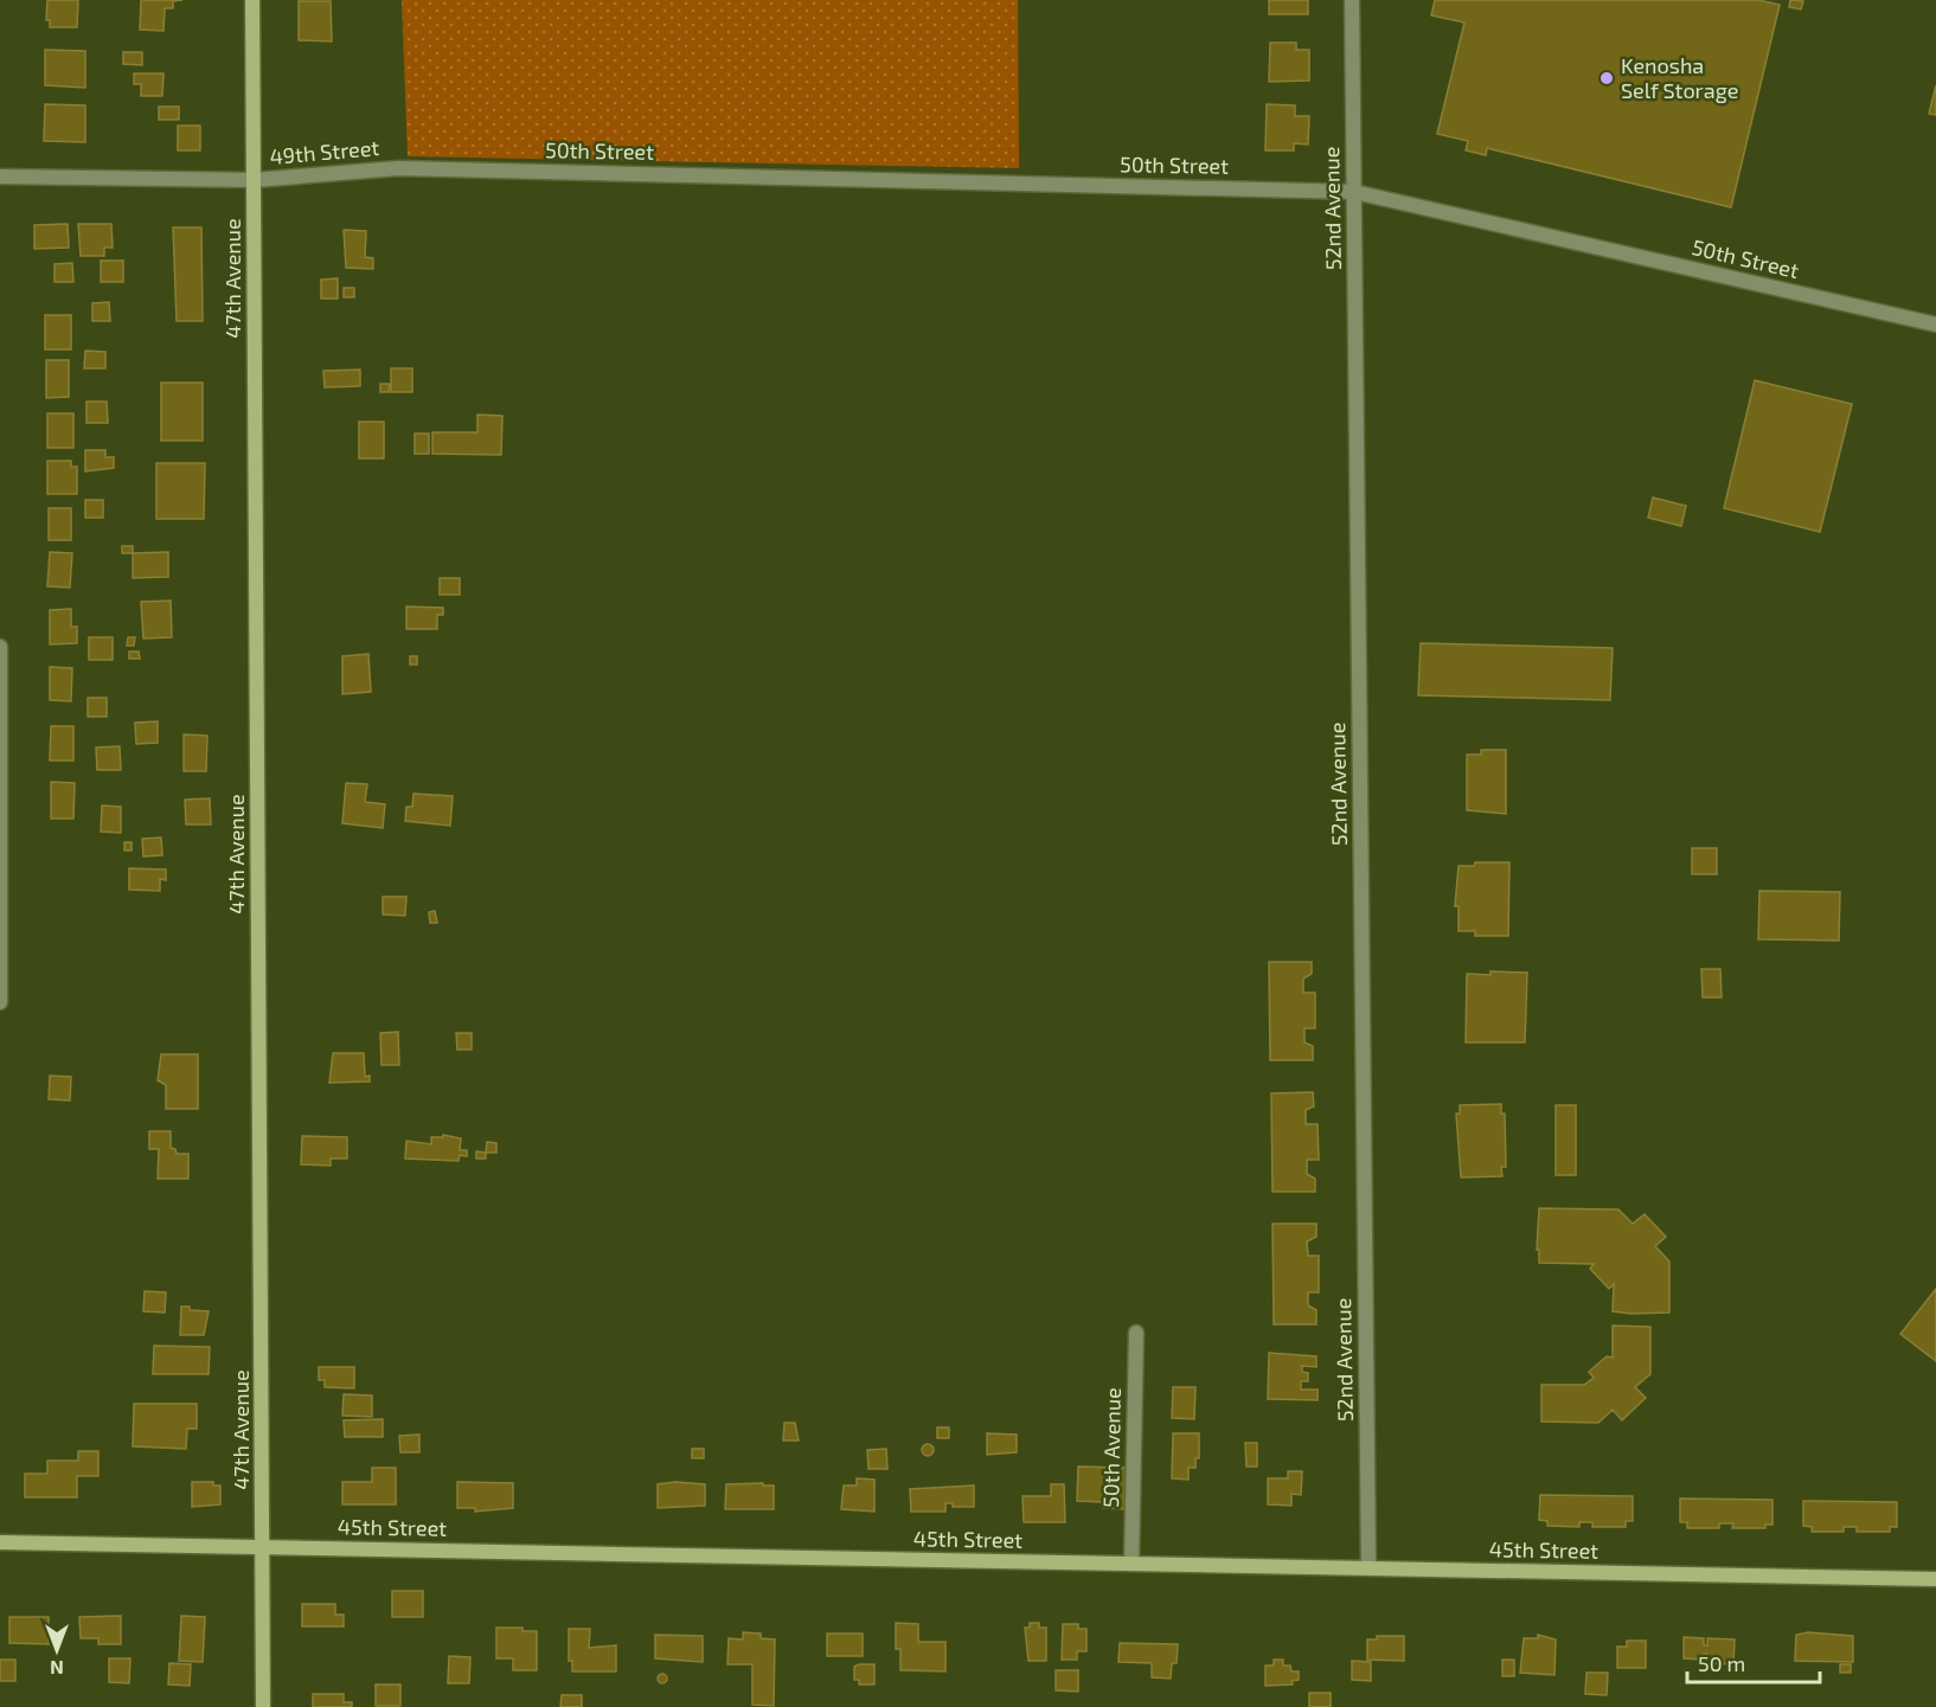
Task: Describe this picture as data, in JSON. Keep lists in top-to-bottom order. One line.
{"streets":{"street":["50th Street","49th Street","52nd Avenue","47th Avenue","50th Avenue","45th Street"]},"crossings":[["50th Street","49th Street"],["50th Street","52nd Avenue"],["49th Street","47th Avenue"],["52nd Avenue","45th Street"],["47th Avenue","45th Street"],["50th Avenue","45th Street"]],"places":["Kenosha Self Storage"],"scale_bar":"50 m","north":"bottom"}
